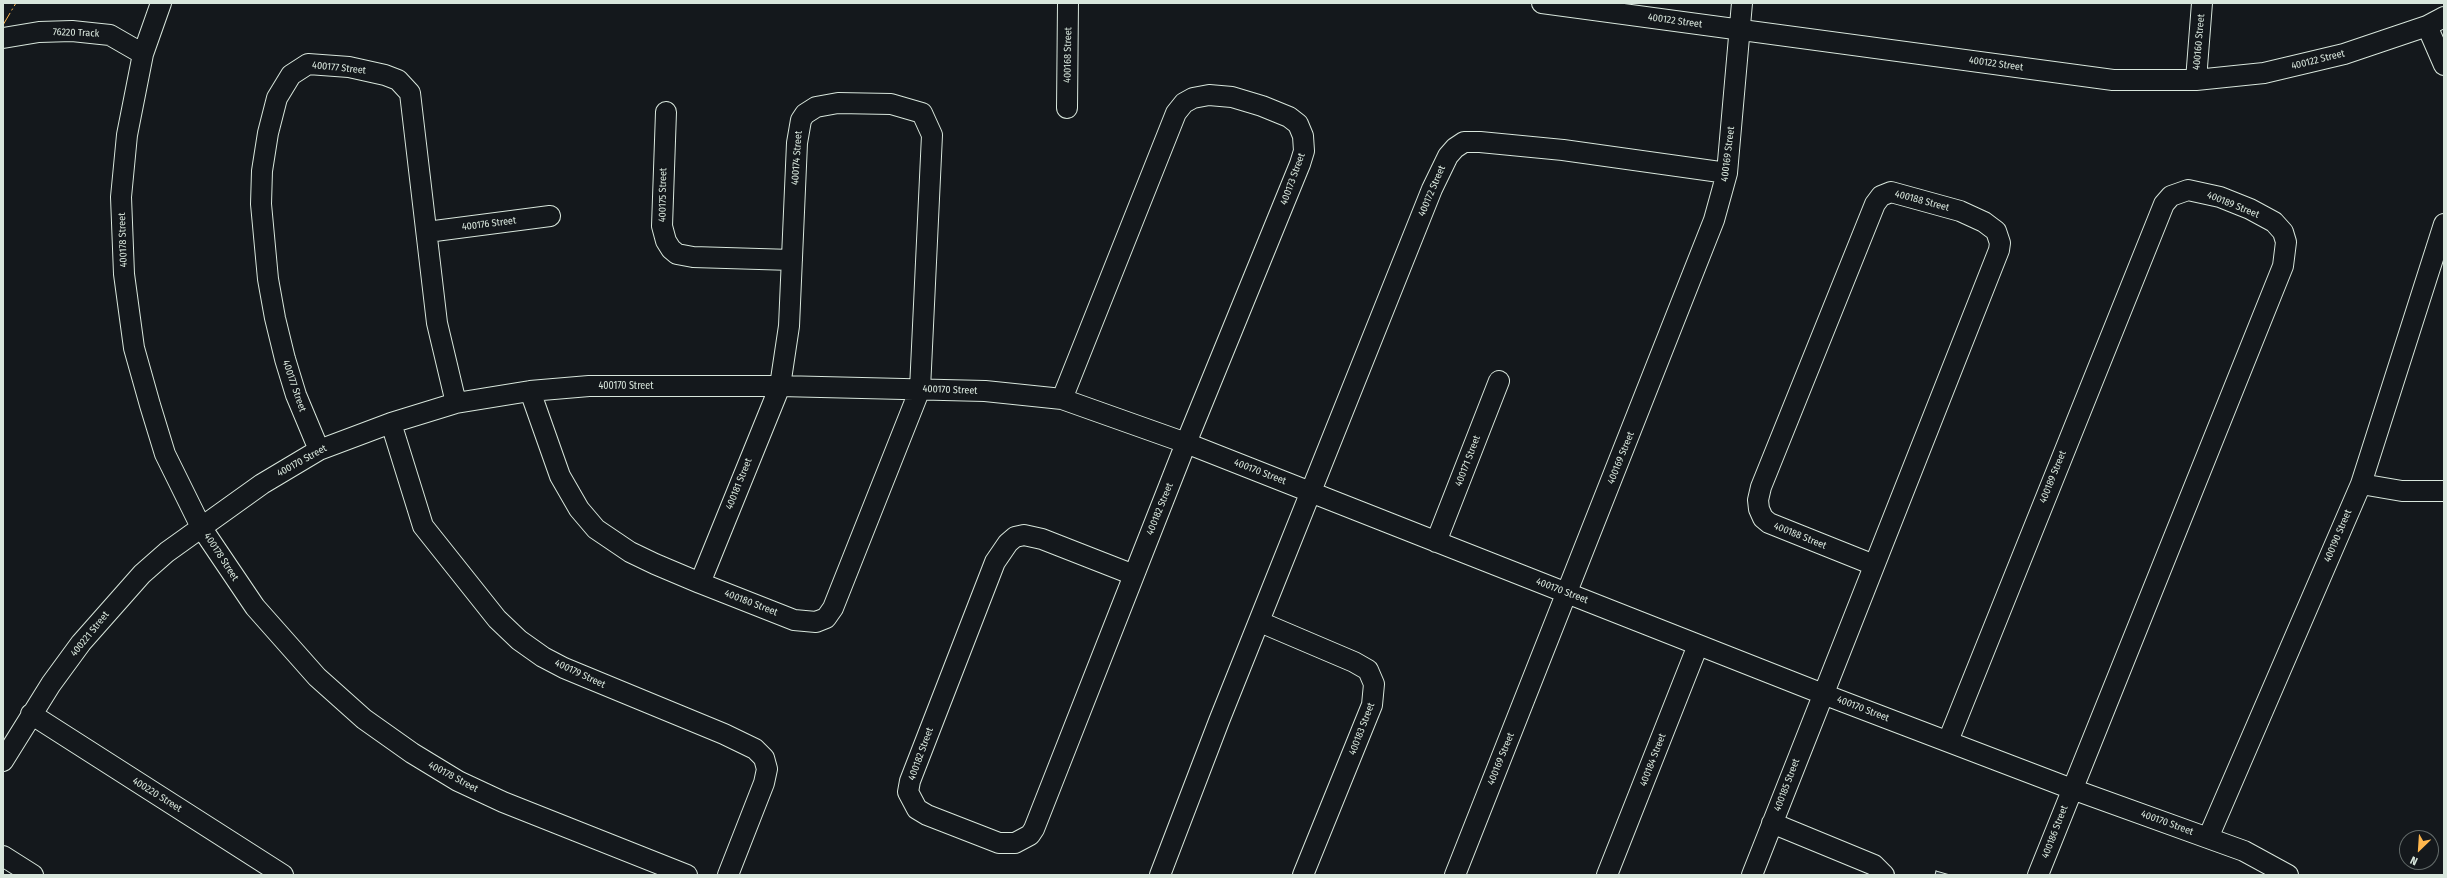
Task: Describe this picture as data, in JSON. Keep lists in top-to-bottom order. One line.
{"streets":{"street":["400122 Street","76220 Track","400160 Street","400168 Street","400177 Street","400169 Street","400174 Street","400173 Street","400172 Street","400175 Street","400188 Street","400189 Street","400176 Street","400178 Street","400170 Street","400171 Street","400181 Street","400182 Street","400190 Street","400180 Street","400221 Street","400179 Street","400183 Street","400184 Street","400185 Street","400220 Street","400186 Street"]},"crossings":[["400122 Street","400160 Street"],["400122 Street","400169 Street"],["76220 Track","400178 Street"],["400177 Street","400176 Street"],["400177 Street","400170 Street"],["400169 Street","400172 Street"],["400169 Street","400170 Street"],["400174 Street","400175 Street"],["400174 Street","400170 Street"],["400174 Street","400181 Street"],["400174 Street","400180 Street"],["400173 Street","400170 Street"],["400173 Street","400182 Street"],["400172 Street","400170 Street"],["400188 Street","400170 Street"],["400188 Street","400185 Street"],["400189 Street","400170 Street"],["400189 Street","400186 Street"],["400178 Street","400170 Street"],["400178 Street","400221 Street"],["400170 Street","400171 Street"],["400170 Street","400181 Street"],["400170 Street","400182 Street"],["400170 Street","400190 Street"],["400170 Street","400180 Street"],["400170 Street","400221 Street"],["400170 Street","400179 Street"],["400170 Street","400184 Street"],["400170 Street","400185 Street"],["400170 Street","400186 Street"],["400181 Street","400180 Street"],["400221 Street","400220 Street"]],"north":"bottom left"}
